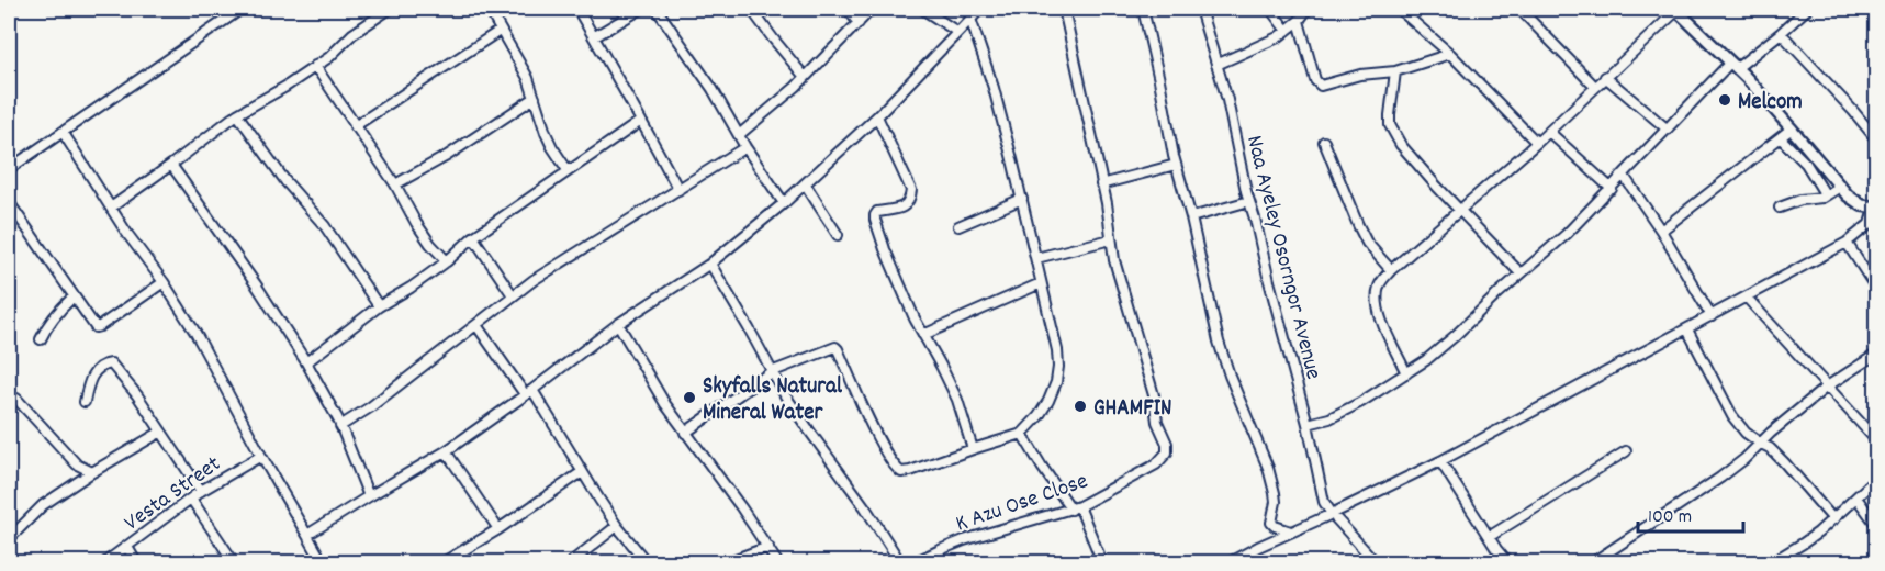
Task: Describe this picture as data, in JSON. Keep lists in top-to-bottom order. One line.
{"streets":{"street":["Naa Ayeley Osorngor Avenue","Vesta Street","K Azu Ose Close"]},"places":["Melcom","Skyfalls Natural Mineral Water","GHAMFIN"],"scale_bar":"100 m"}
